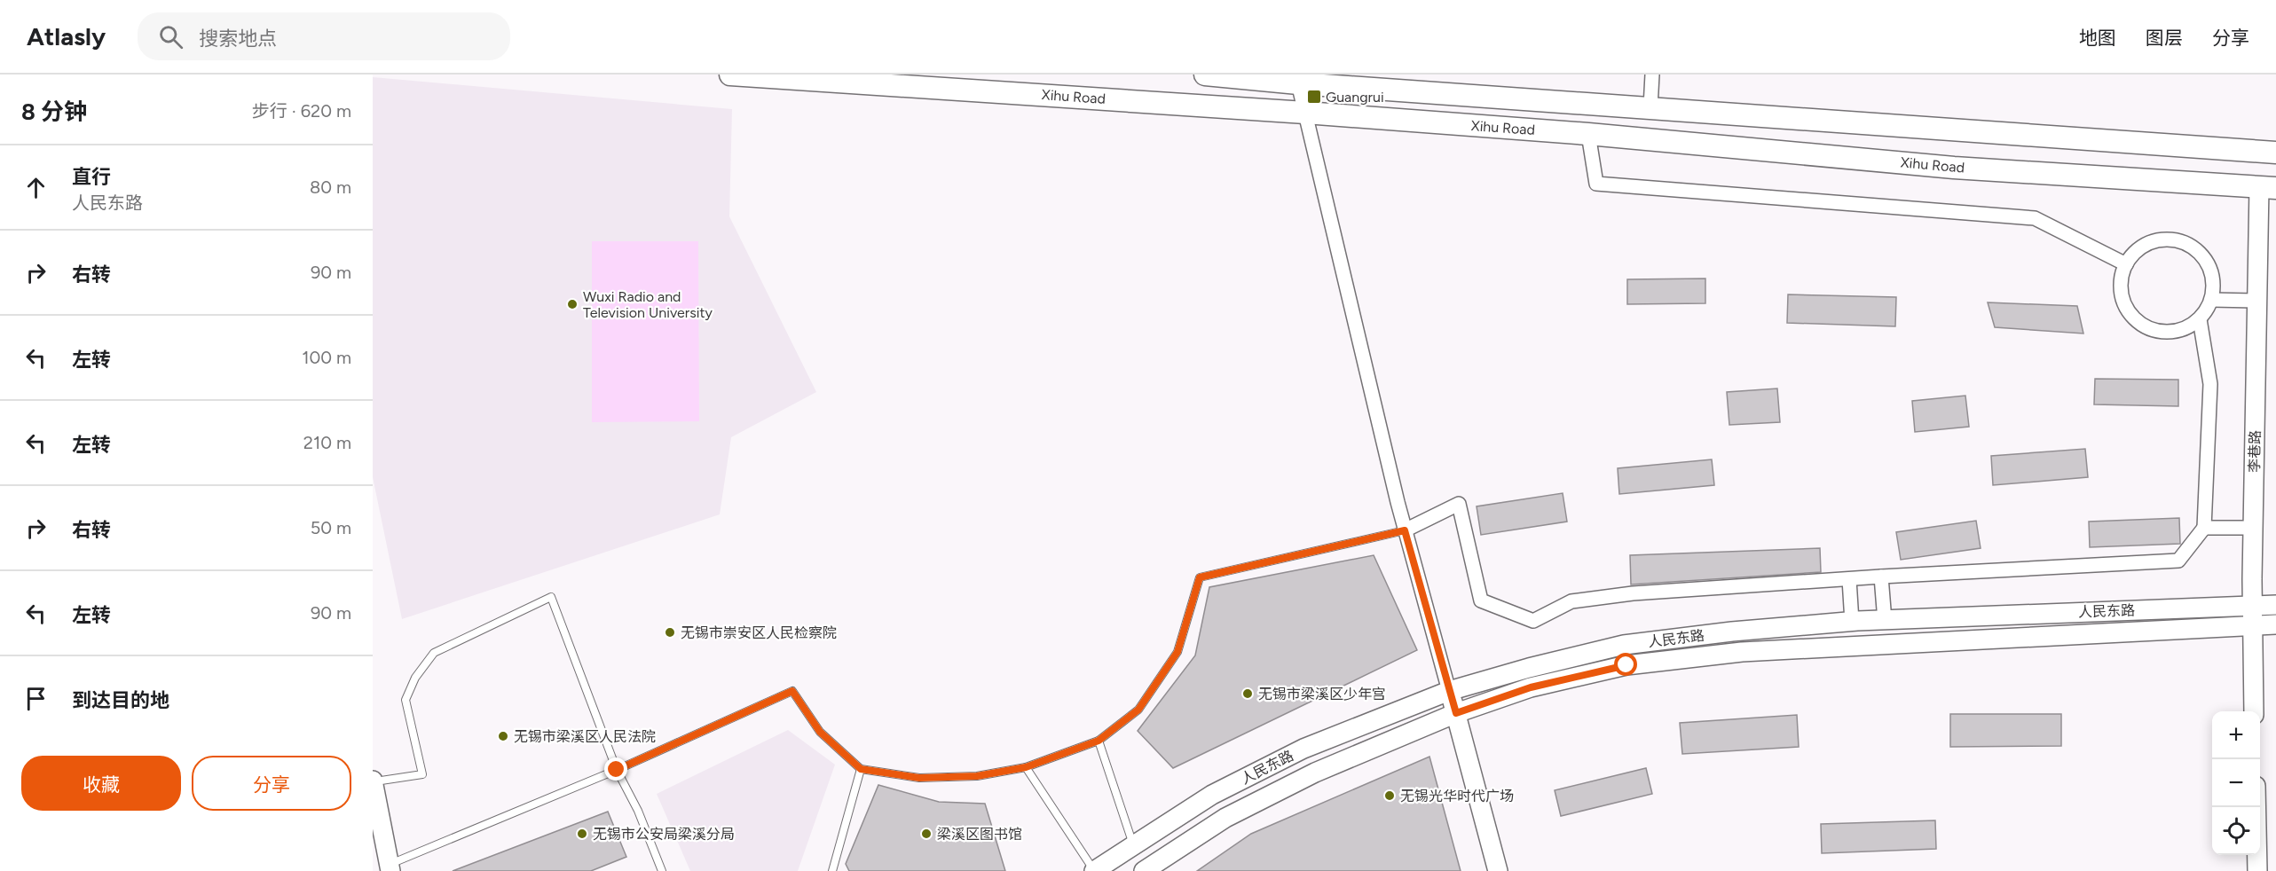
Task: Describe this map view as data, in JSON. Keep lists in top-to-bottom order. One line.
{"streets":{"main road":["Xihu Road","李巷路","人民东路"]},"crossings":[["Xihu Road","李巷路"],["李巷路","人民东路"]],"places":{"transit":["Guangrui"],"other":["Wuxi Radio and Television University","无锡市崇安区人民检察院","无锡市梁溪区少年宫","无锡市梁溪区人民法院","无锡光华时代广场","无锡市公安局梁溪分局","梁溪区图书馆"]},"page":{"header":"Atlasly","search":"搜索地点","nav":["地图","图层","分享"],"heading":["8 分钟","步行 · 620 m"],"list":[["直行","人民东路","80 m"],["右转","90 m"],["左转","100 m"],["左转","210 m"],["右转","50 m"],["左转","90 m"],"到达目的地"],"map_buttons":["+","−"],"buttons":["收藏","分享"]}}
